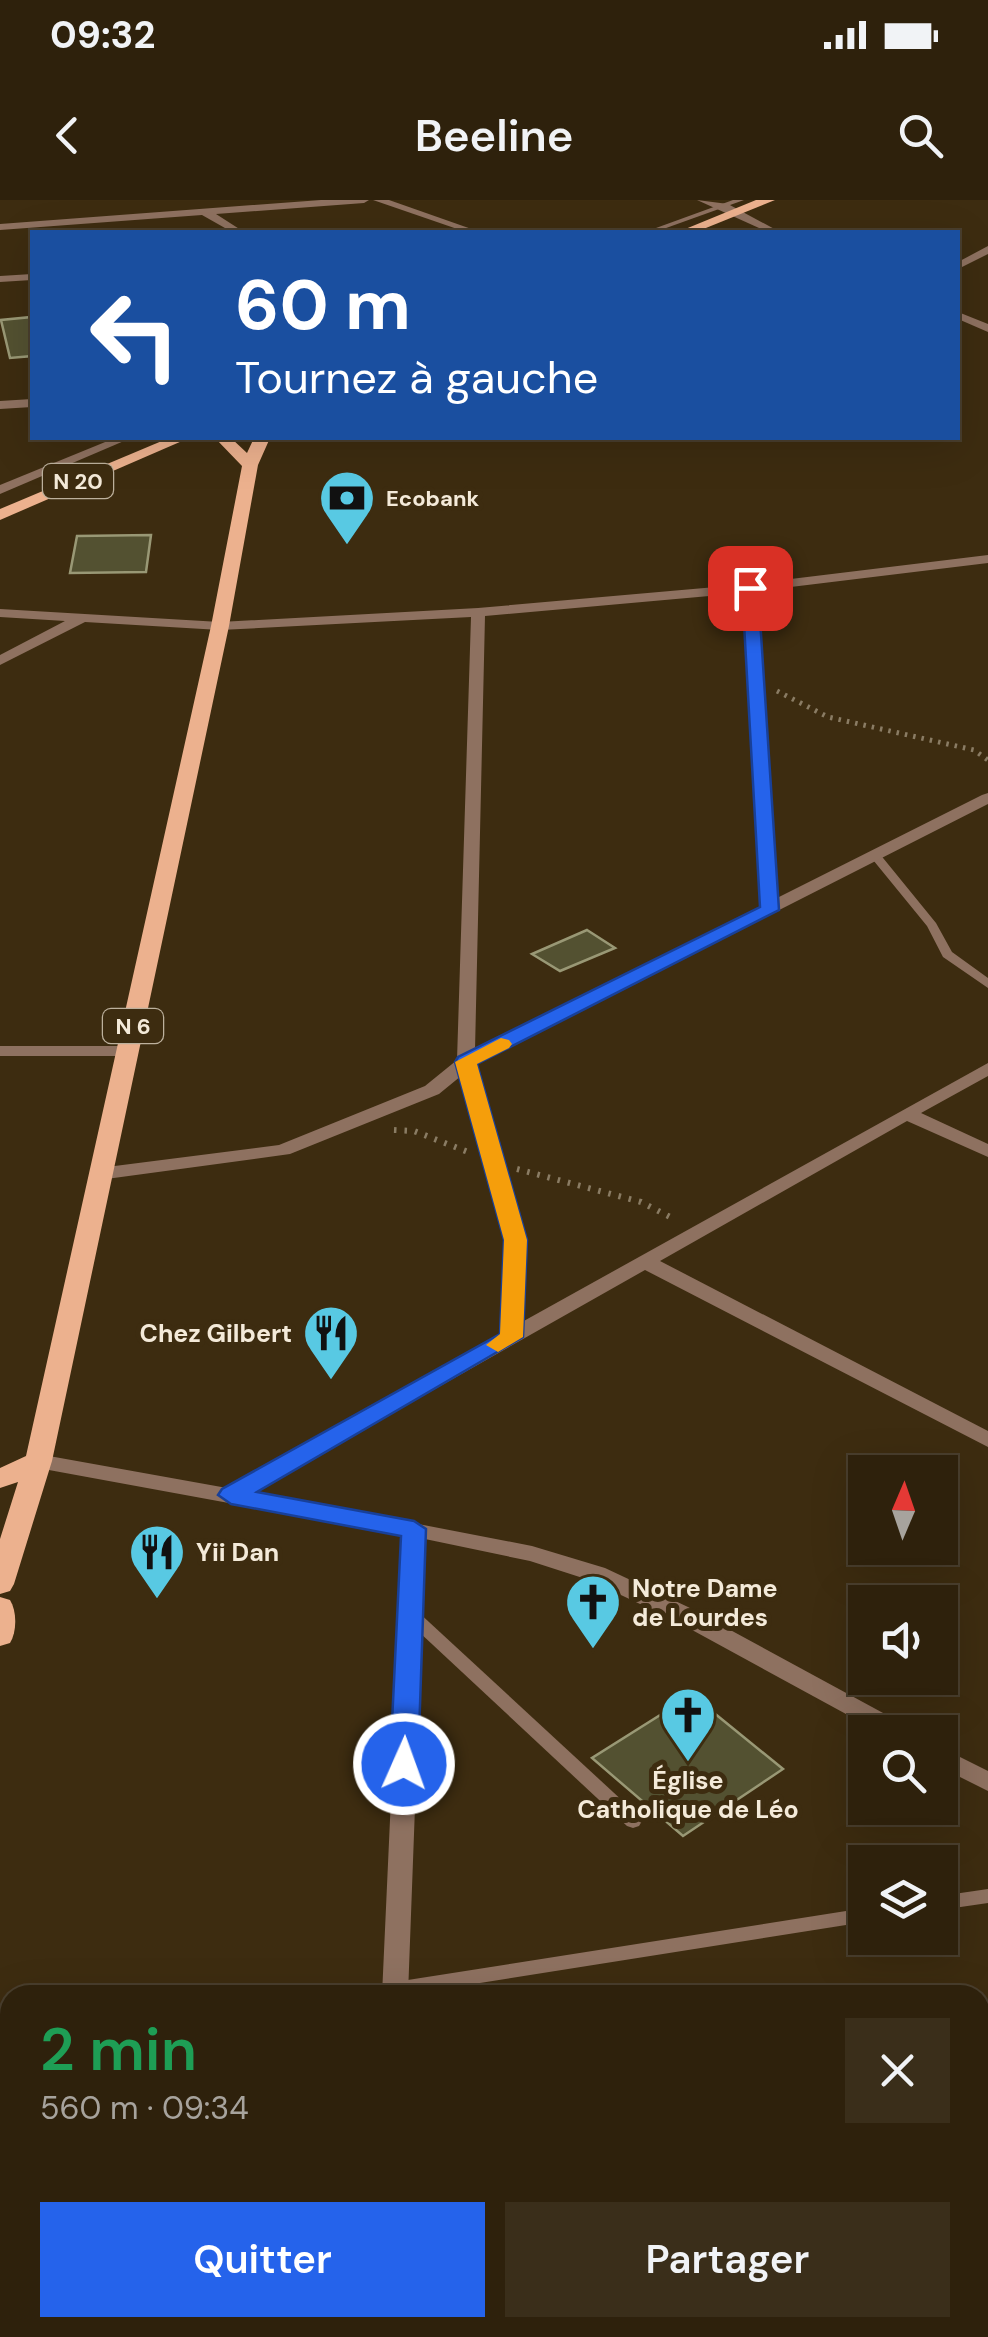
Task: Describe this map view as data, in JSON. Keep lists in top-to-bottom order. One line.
{"streets":{"main road":["N 20","N 6"]},"places":{"bank":["Ecobank"],"restaurant":["Chez Gilbert","Yii Dan"],"church":["Notre Dame de Lourdes","Église Catholique de Léo"]},"north":"top","page":{"status":"09:32","header":"Beeline","turn":["60 m","Tournez à gauche"],"heading":["2 min","560 m · 09:34"],"buttons":["Quitter","Partager"]}}
